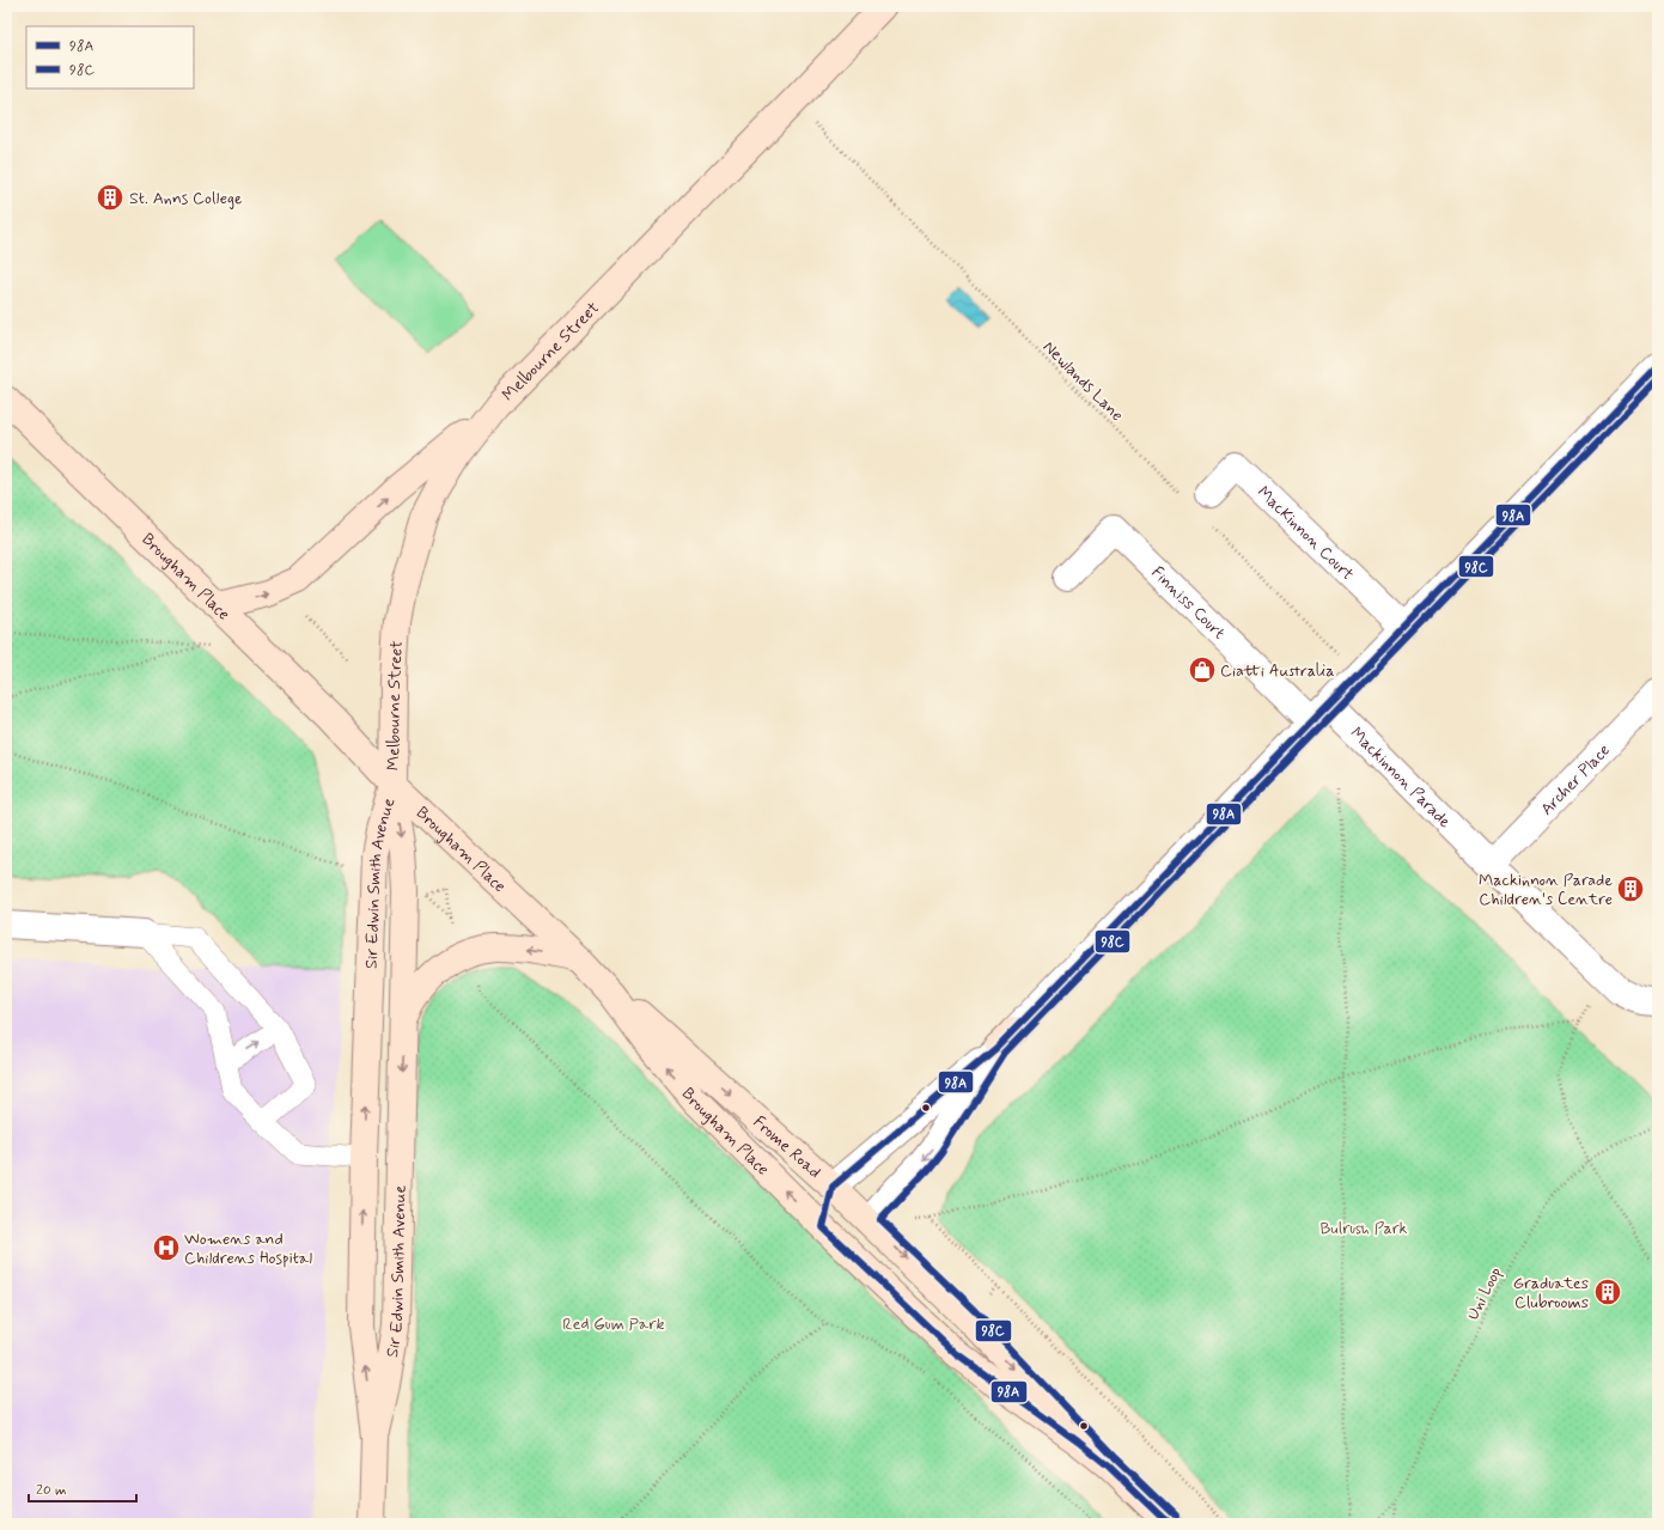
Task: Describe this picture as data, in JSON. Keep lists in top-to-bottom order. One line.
{"streets":{"main road":["Melbourne Street","Brougham Place","Sir Edwin Smith Avenue","Frome Road"],"street":["MacKinnon Court","Finniss Court","Mackinnon Parade","Archer Place"],"path":["Newlands Lane","Uni Loop"]},"crossings":[["Melbourne Street","Newlands Lane"],["Melbourne Street","Brougham Place"],["Melbourne Street","Sir Edwin Smith Avenue"],["Brougham Place","Sir Edwin Smith Avenue"],["Brougham Place","Frome Road"],["Finniss Court","Mackinnon Parade"],["Mackinnon Parade","Archer Place"]],"parks":["Bulrush Park","Red Gum Park"],"places":{"building":["St. Anns College","Mackinnon Parade Children's Centre","Graduates Clubrooms"],"shop":["Ciatti Australia"],"hospital":["Womens and Childrens Hospital"]},"lines":["transit line 98A","transit line 98C"],"legend":["98A","98C"],"scale_bar":"20 m"}
